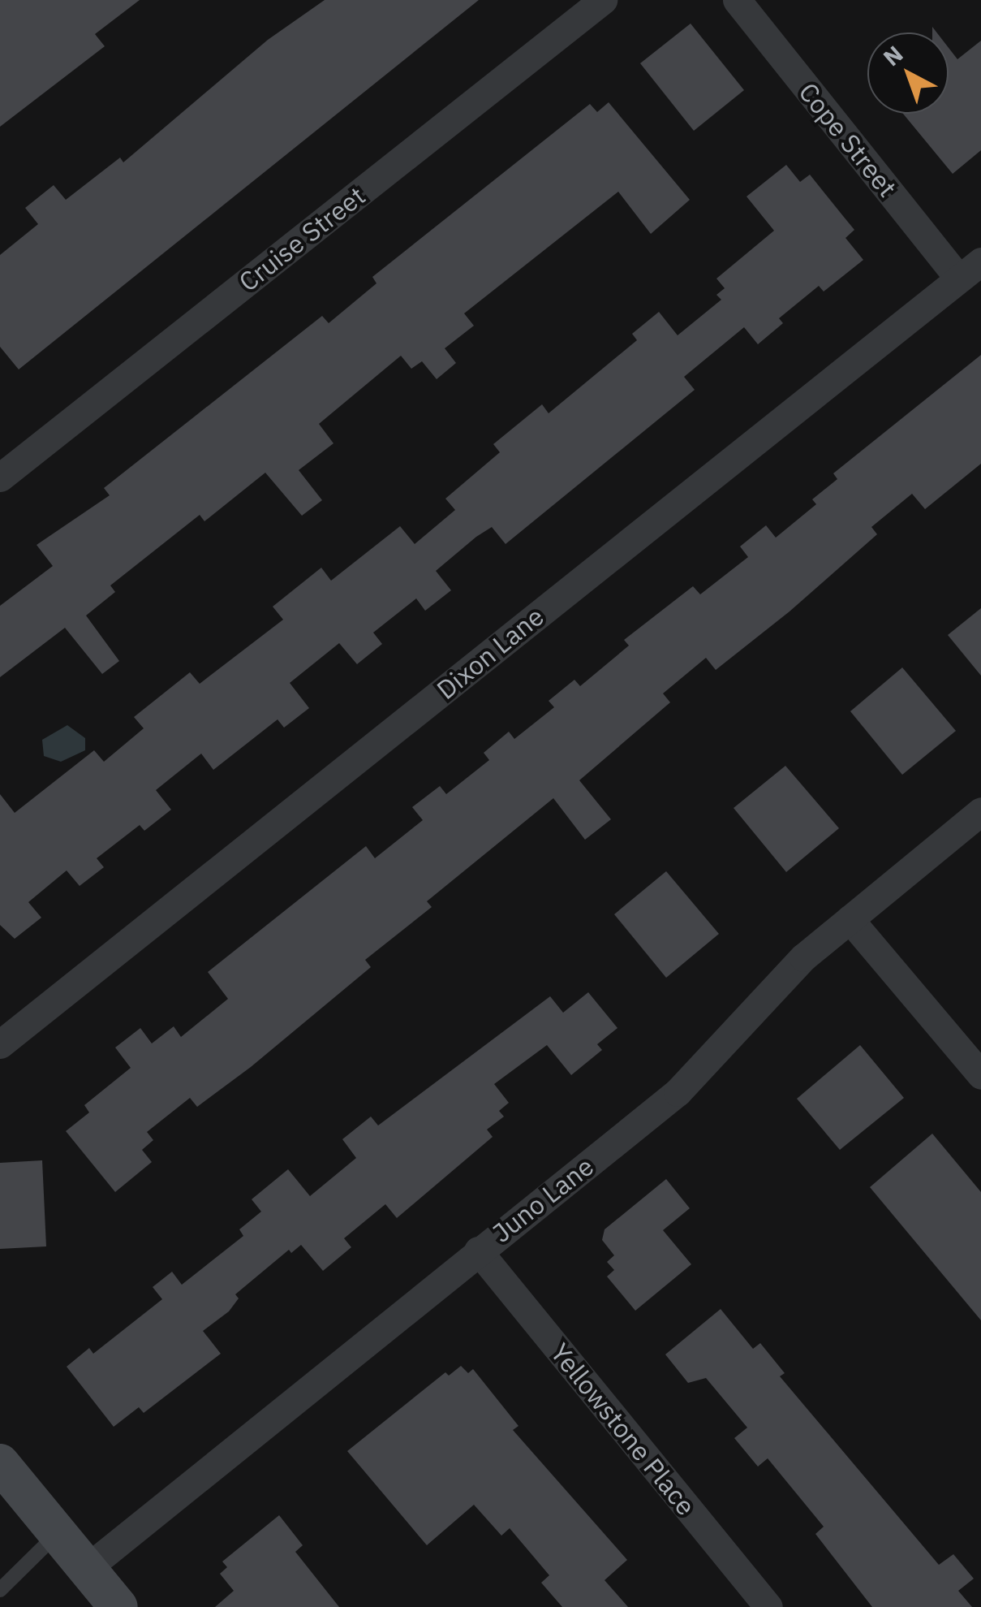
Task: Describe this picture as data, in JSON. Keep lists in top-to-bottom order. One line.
{"streets":{"street":["Cope Street","Cruise Street","Dixon Lane","Juno Lane","Yellowstone Place"]},"crossings":[["Cope Street","Dixon Lane"],["Juno Lane","Yellowstone Place"]],"north":"top left"}
